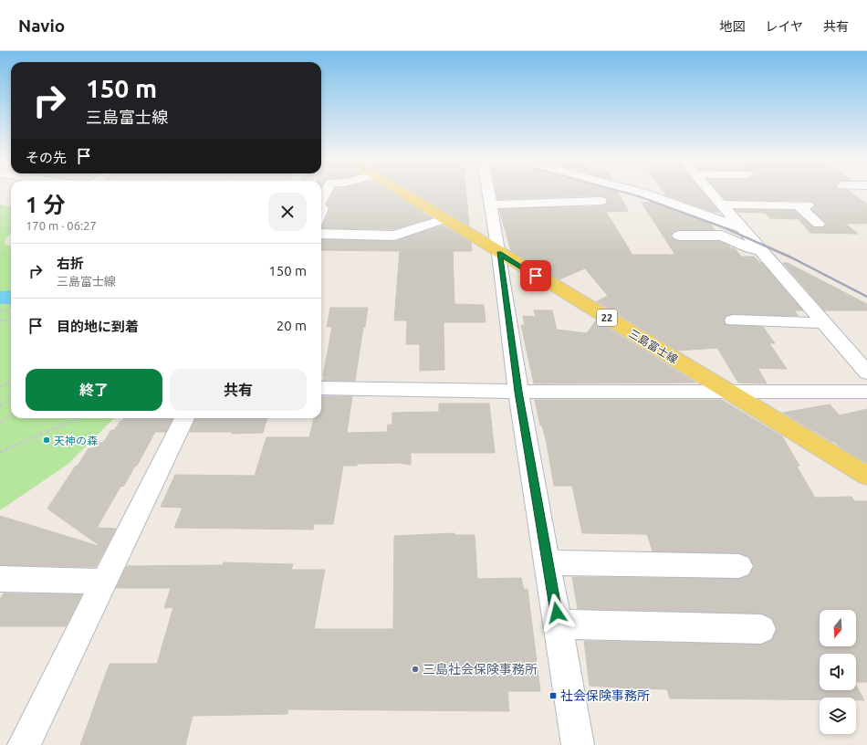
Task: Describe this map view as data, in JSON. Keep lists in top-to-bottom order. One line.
{"streets":{"main road":["22","三島富士線"]},"places":{"other":["天神の森","三島社会保険事務所"],"transit":["社会保険事務所"]},"north":"bottom","page":{"header":"Navio","nav":["地図","レイヤ","共有"],"turn":["150 m","三島富士線"],"then":"その先","heading":["1 分","170 m · 06:27"],"list":[{"name":"右折","note":"三島富士線","value":"150 m"},{"name":"目的地に到着","value":"20 m"}],"buttons":["終了","共有"]}}
